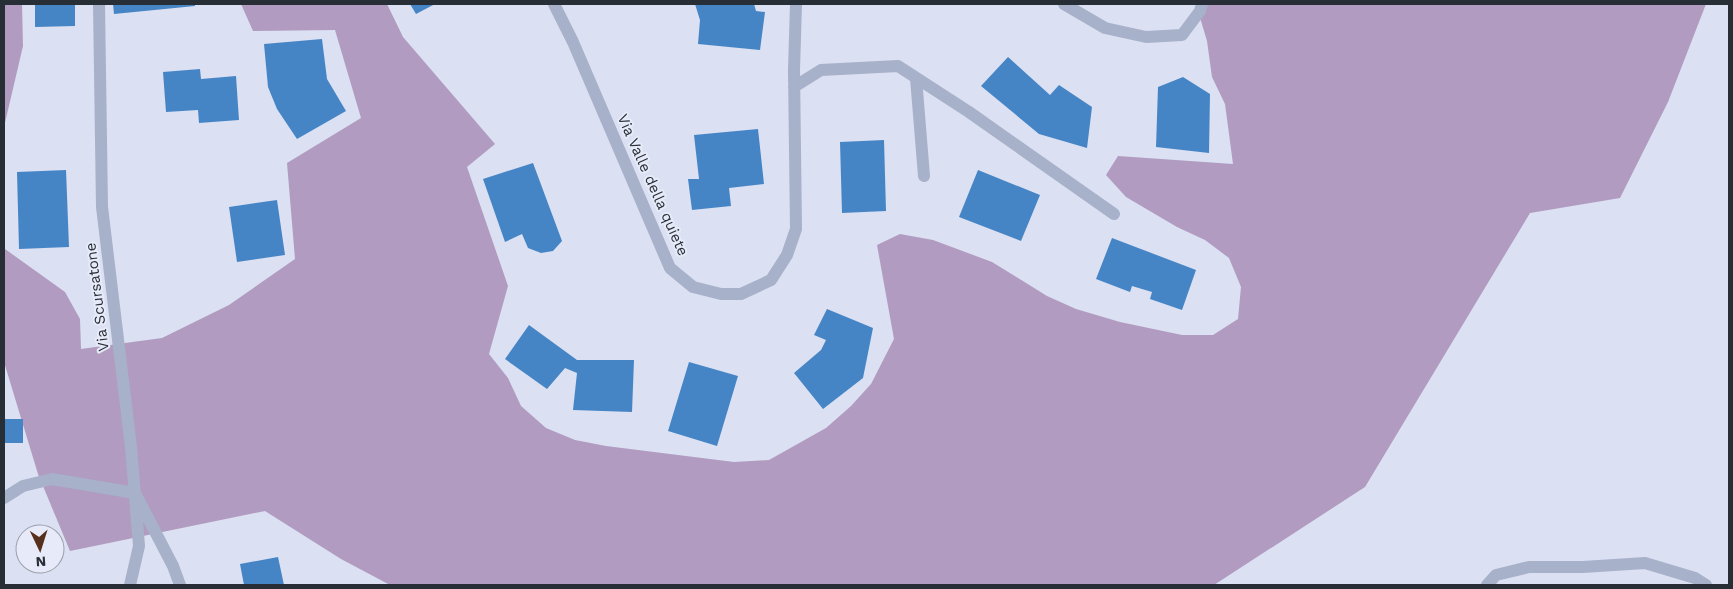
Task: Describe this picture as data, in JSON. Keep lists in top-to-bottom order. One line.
{"streets":{"street":["Via Valle della quiete","Via Scursatone"]},"north":"bottom"}
